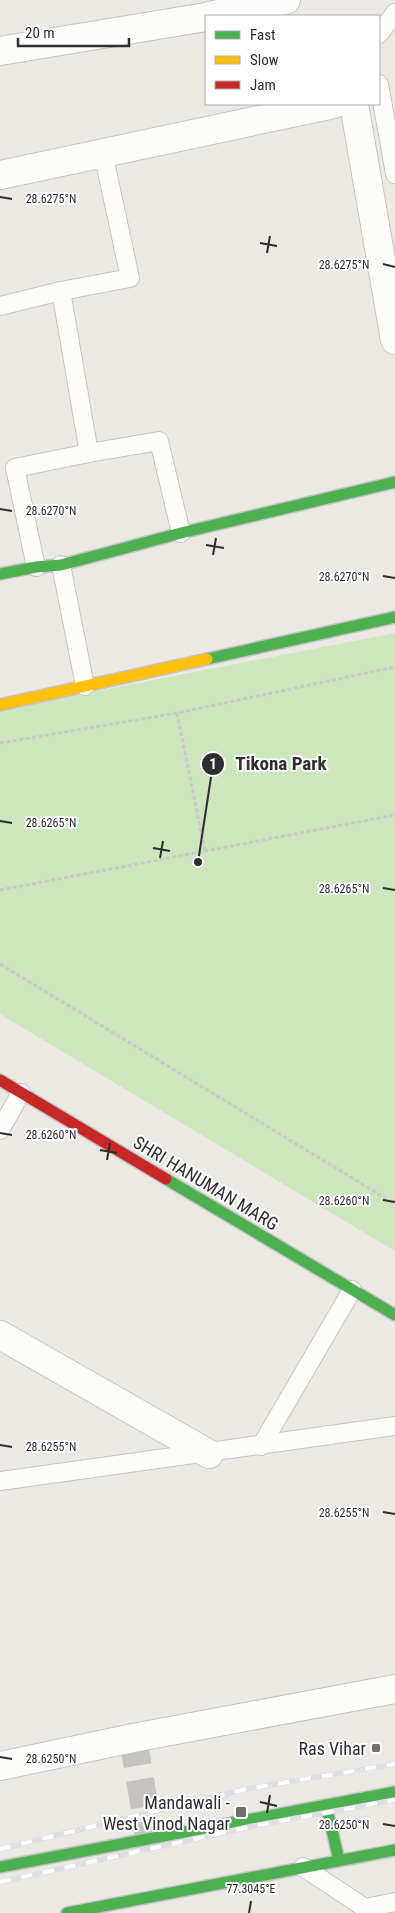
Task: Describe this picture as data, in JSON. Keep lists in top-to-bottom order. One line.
{"streets":{"street":["SHRI HANUMAN MARG"]},"places":{"other":["Tikona Park"],"transit":["Ras Vihar","Mandawali - West Vinod Nagar"]},"legend":["Fast","Slow","Jam"],"scale_bar":"20 m","coordinates":["28.6275°N","28.6270°N","28.6265°N","28.6260°N","28.6255°N","28.6250°N","77.3045°E"]}
